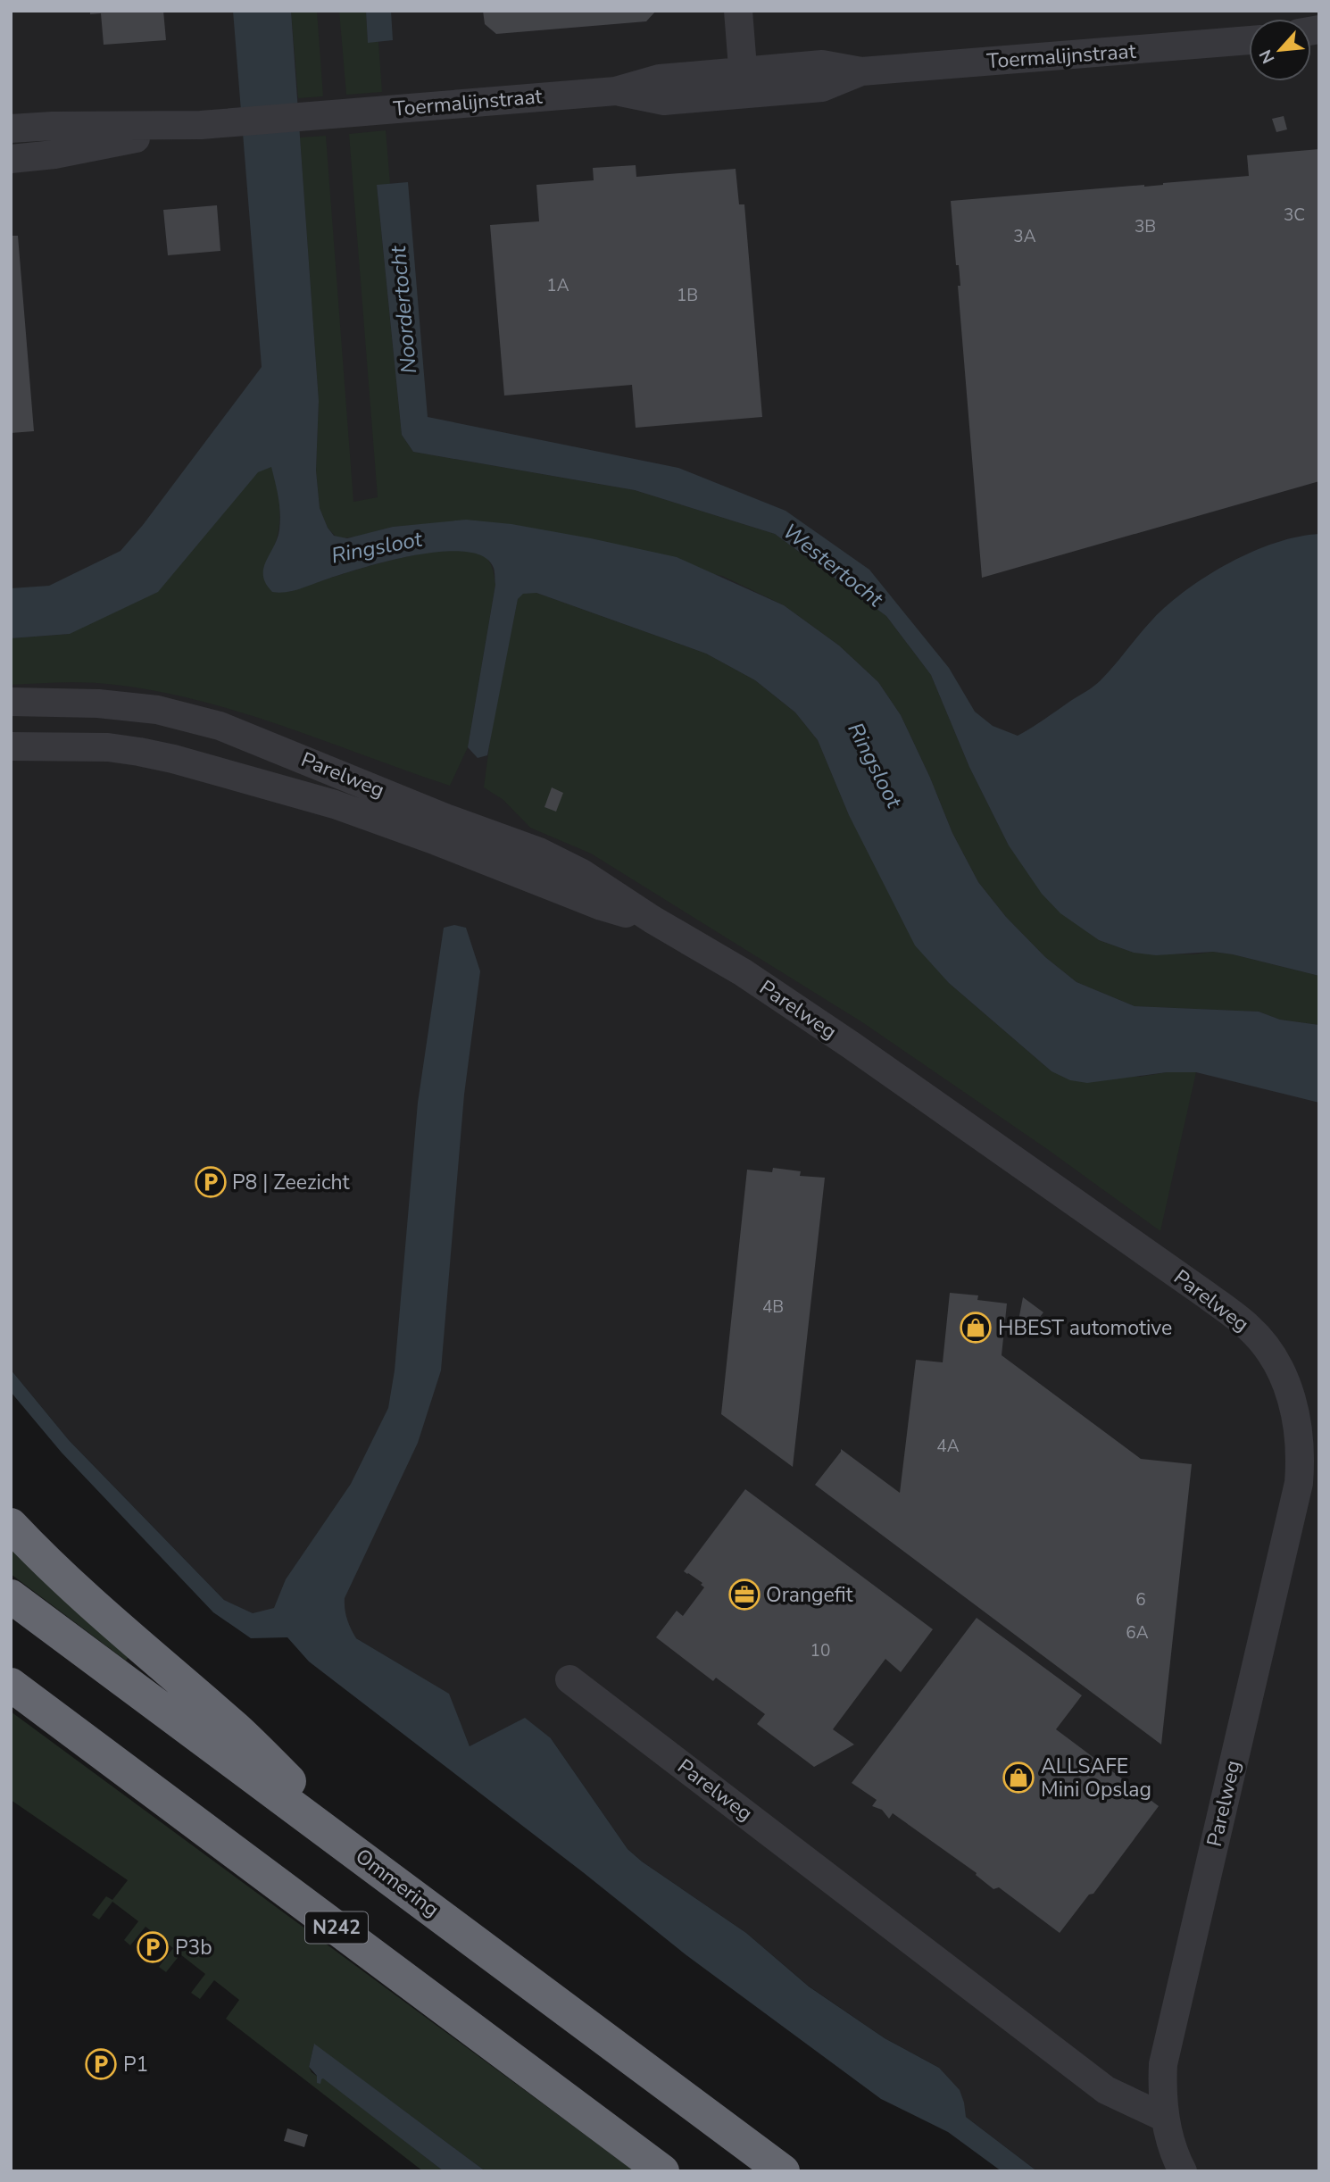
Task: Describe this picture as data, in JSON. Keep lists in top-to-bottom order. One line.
{"streets":{"highway":["Ommering","N242"],"street":["Toermalijnstraat","Parelweg"]},"water":["Noordertocht","Ringsloot","Westertocht"],"places":{"parking":["P8 | Zeezicht","P3b","P1"],"shop":["HBEST automotive","ALLSAFE Mini Opslag"],"office":["Orangefit"]},"house_numbers":["3C","3B","3A","1A","1B","4B","4A","6","6A","10"],"north":"bottom left"}
